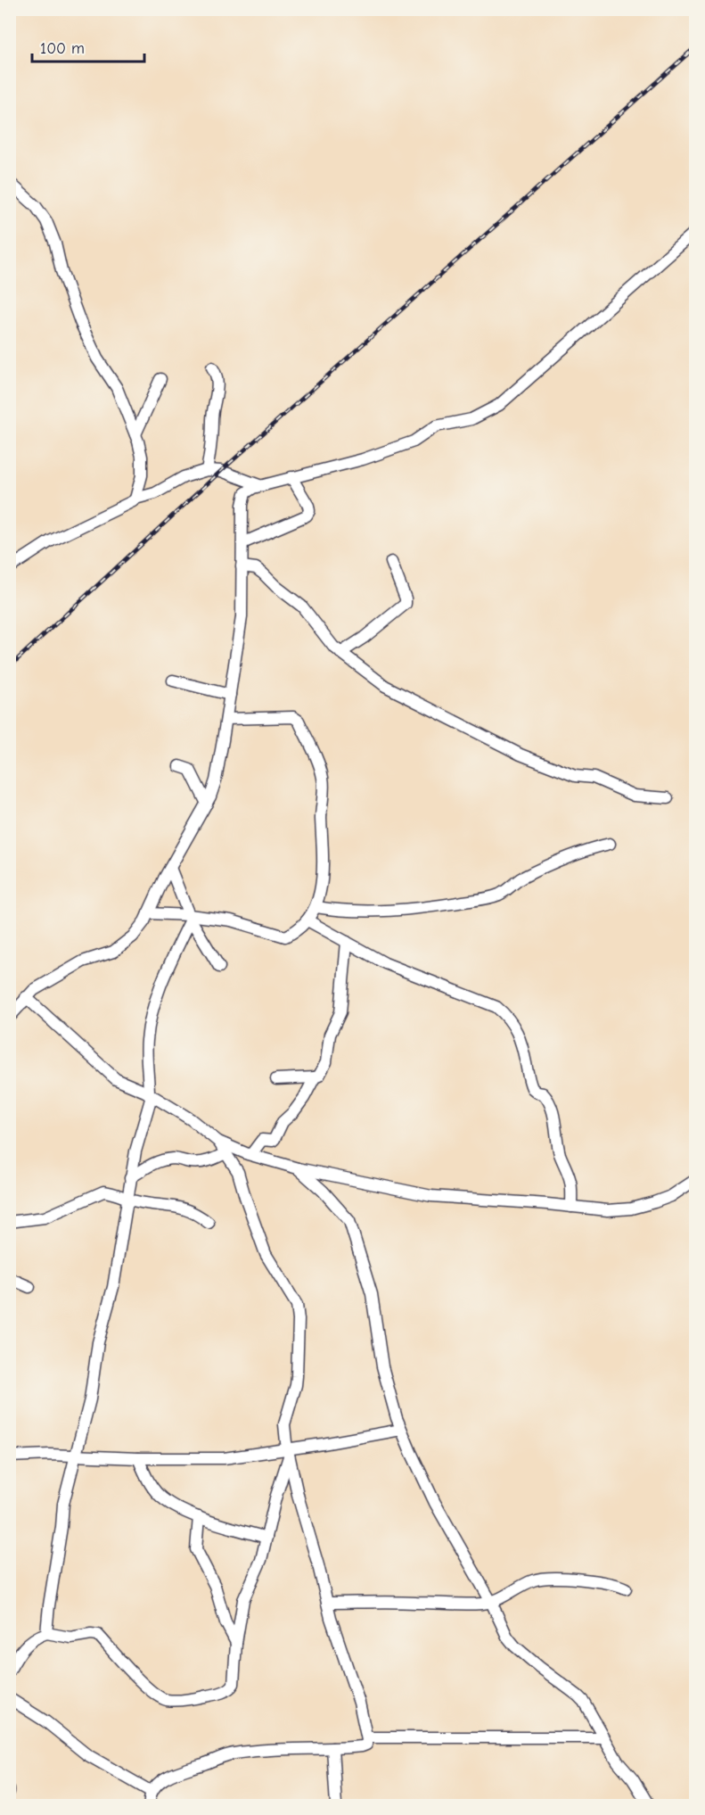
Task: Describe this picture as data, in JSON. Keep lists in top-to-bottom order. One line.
{"scale_bar":"100 m"}
